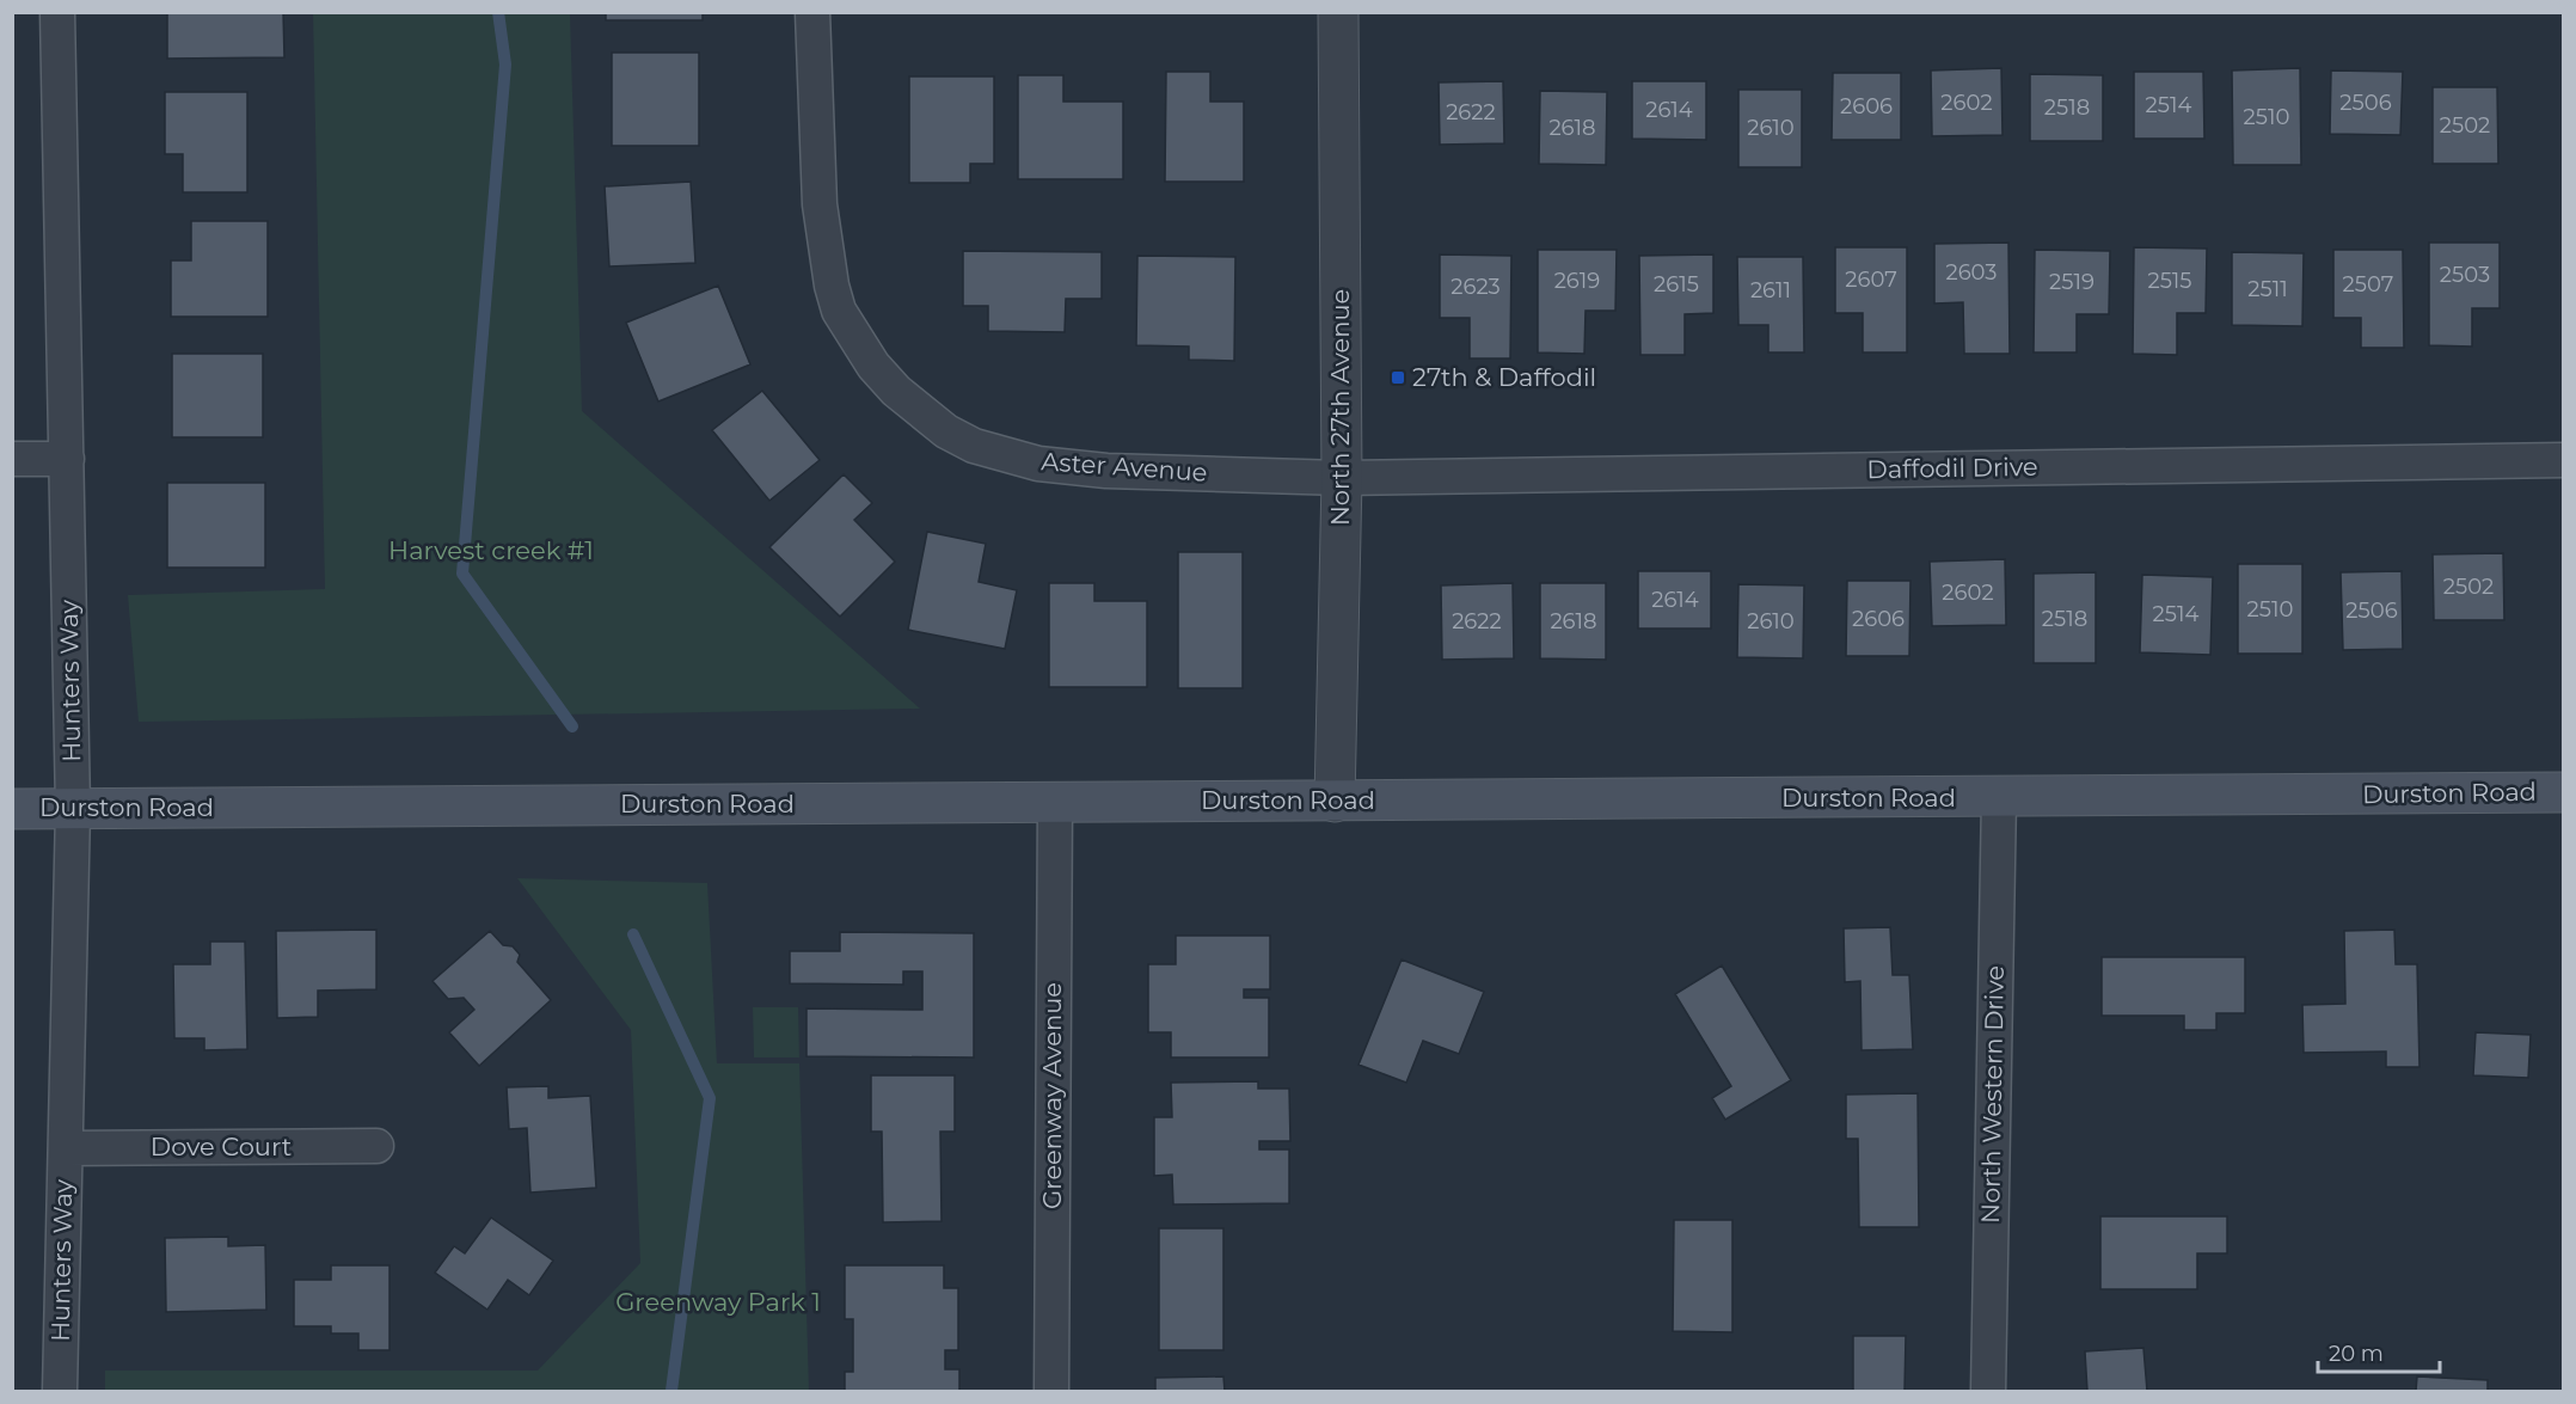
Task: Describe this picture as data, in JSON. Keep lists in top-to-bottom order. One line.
{"streets":{"main road":["Durston Road"],"street":["North 27th Avenue","Aster Avenue","Daffodil Drive","Hunters Way","North Western Drive","Greenway Avenue","Dove Court"]},"crossings":[["North 27th Avenue","Aster Avenue"],["North 27th Avenue","Daffodil Drive"],["North 27th Avenue","Durston Road"],["Aster Avenue","Daffodil Drive"],["Hunters Way","Durston Road"],["Hunters Way","Dove Court"],["Durston Road","North Western Drive"],["Durston Road","Greenway Avenue"]],"parks":["Harvest creek #1","Greenway Park 1"],"places":{"transit":["27th & Daffodil"]},"house_numbers":["2602","2506","2514","2606","2518","2614","2622","2510","2502","2618","2610","2603","2503","2607","2619","2515","2519","2615","2507","2623","2511","2611","2502","2602","2614","2510","2506","2514","2606","2518","2622","2618","2610"],"scale_bar":"20 m"}
